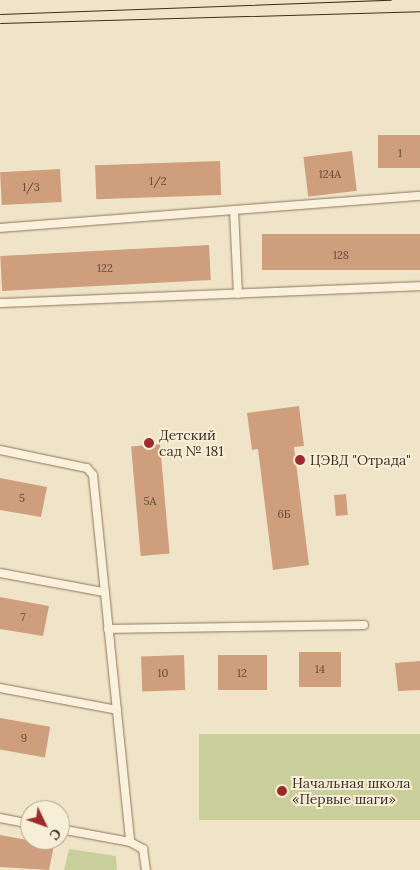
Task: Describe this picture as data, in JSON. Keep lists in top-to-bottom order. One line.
{"places":["Детский сад № 181","ЦЭВД \"Отрада\"","Начальная школа «Первые шаги»"],"house_numbers":["1","124А","1/2","1/3","128","122","5","5А","6Б","7","14","10","12","9"],"north":"bottom right"}
